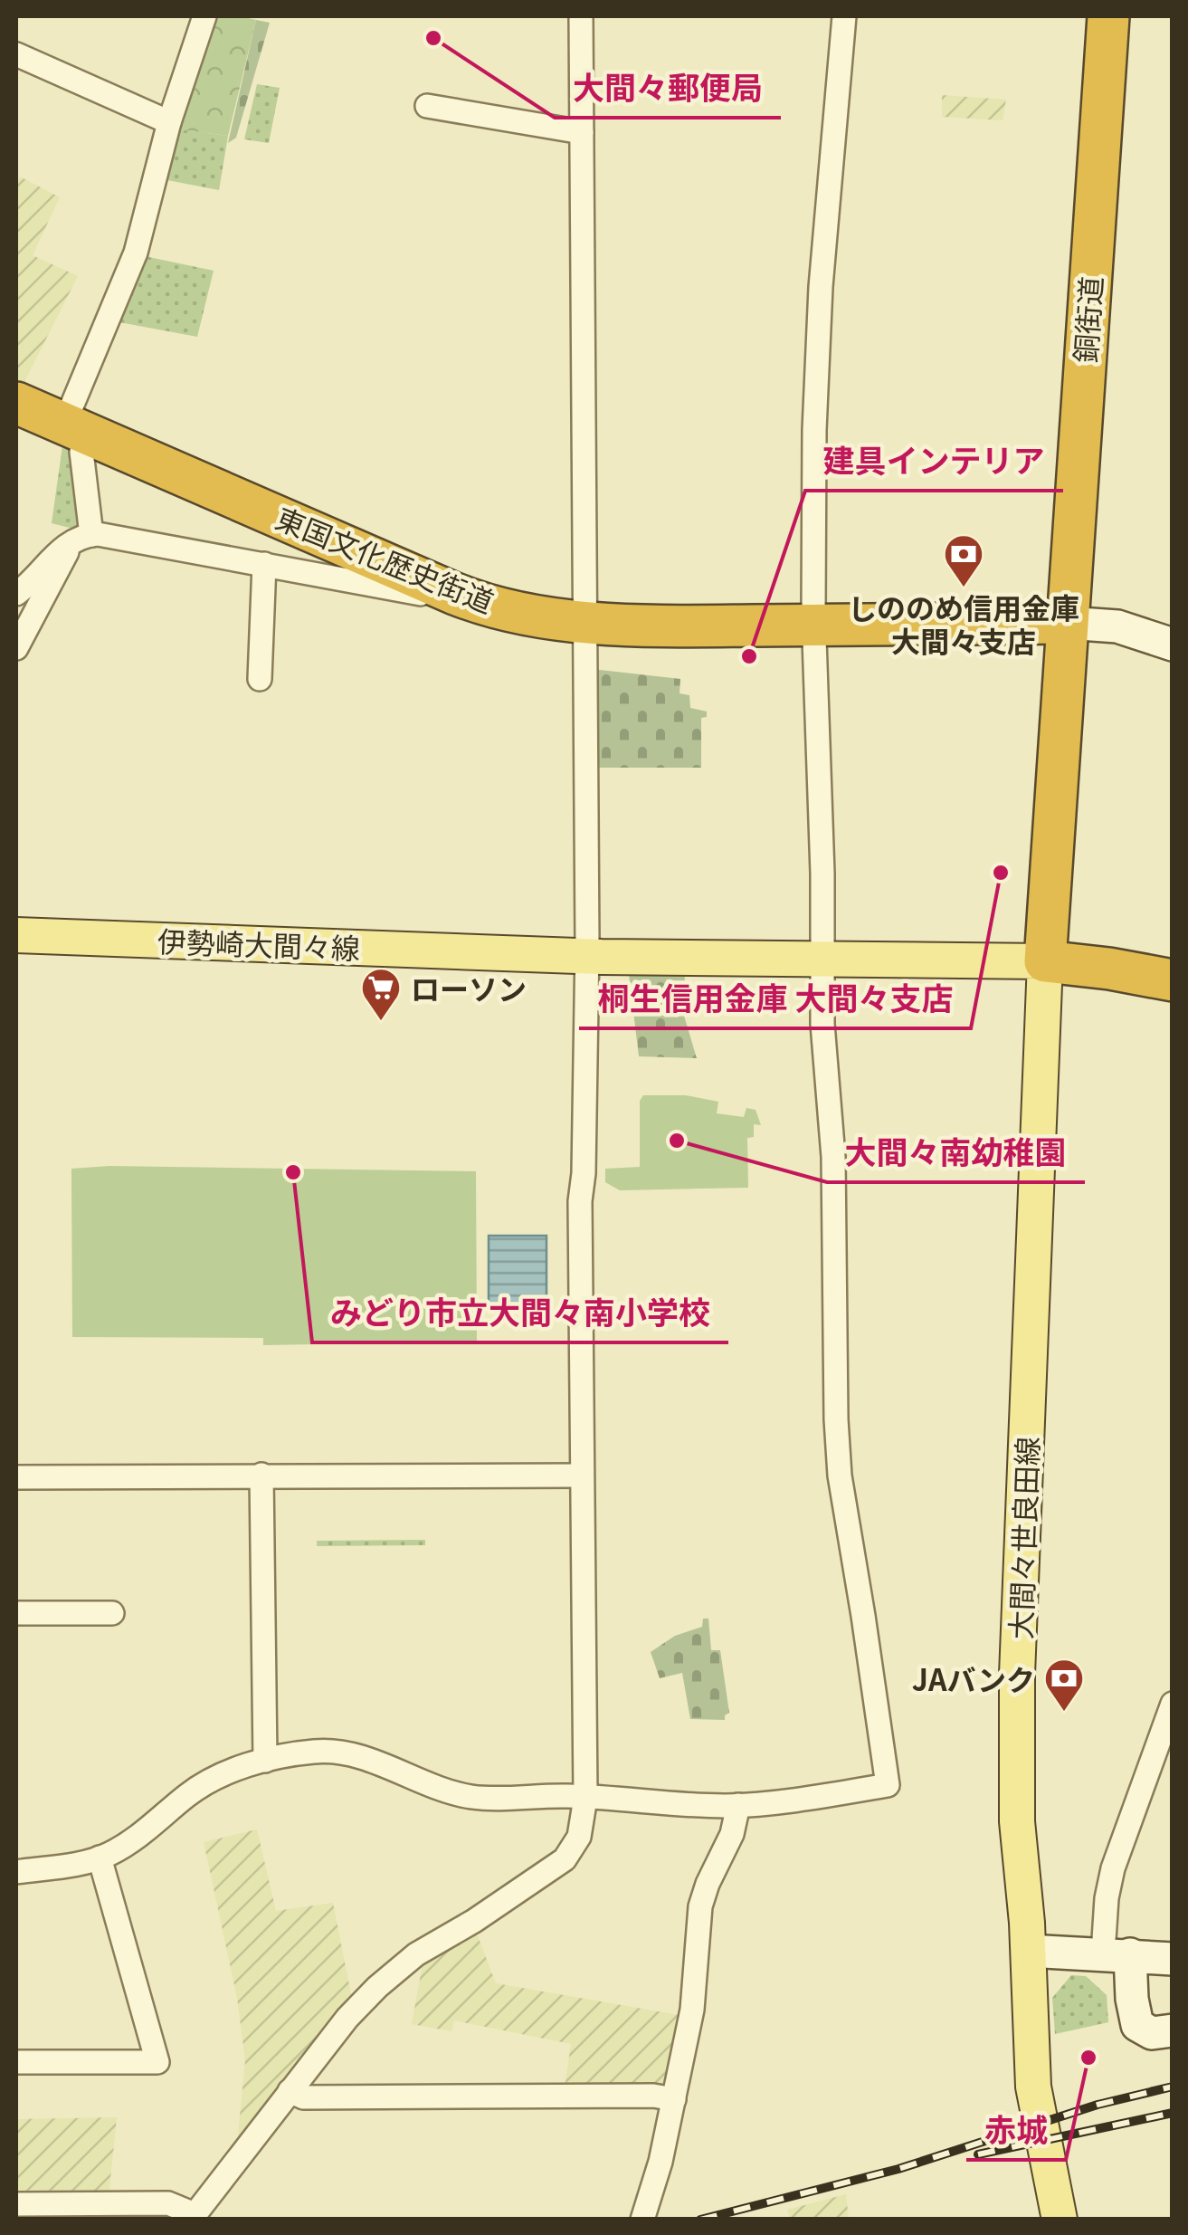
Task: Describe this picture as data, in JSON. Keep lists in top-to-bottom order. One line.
{"streets":{"highway":["銅街道","東国文化歴史街道"],"main road":["伊勢崎大間々線","大間々世良田線"]},"crossings":[["銅街道","東国文化歴史街道"],["伊勢崎大間々線","大間々世良田線"]],"places":{"other":["大間々郵便局","建具インテリア","桐生信用金庫 大間々支店","大間々南幼稚園","みどり市立大間々南小学校","赤城"],"bank":["しののめ信用金庫 大間々支店","JAバンク"],"supermarket":["ローソン"]}}
